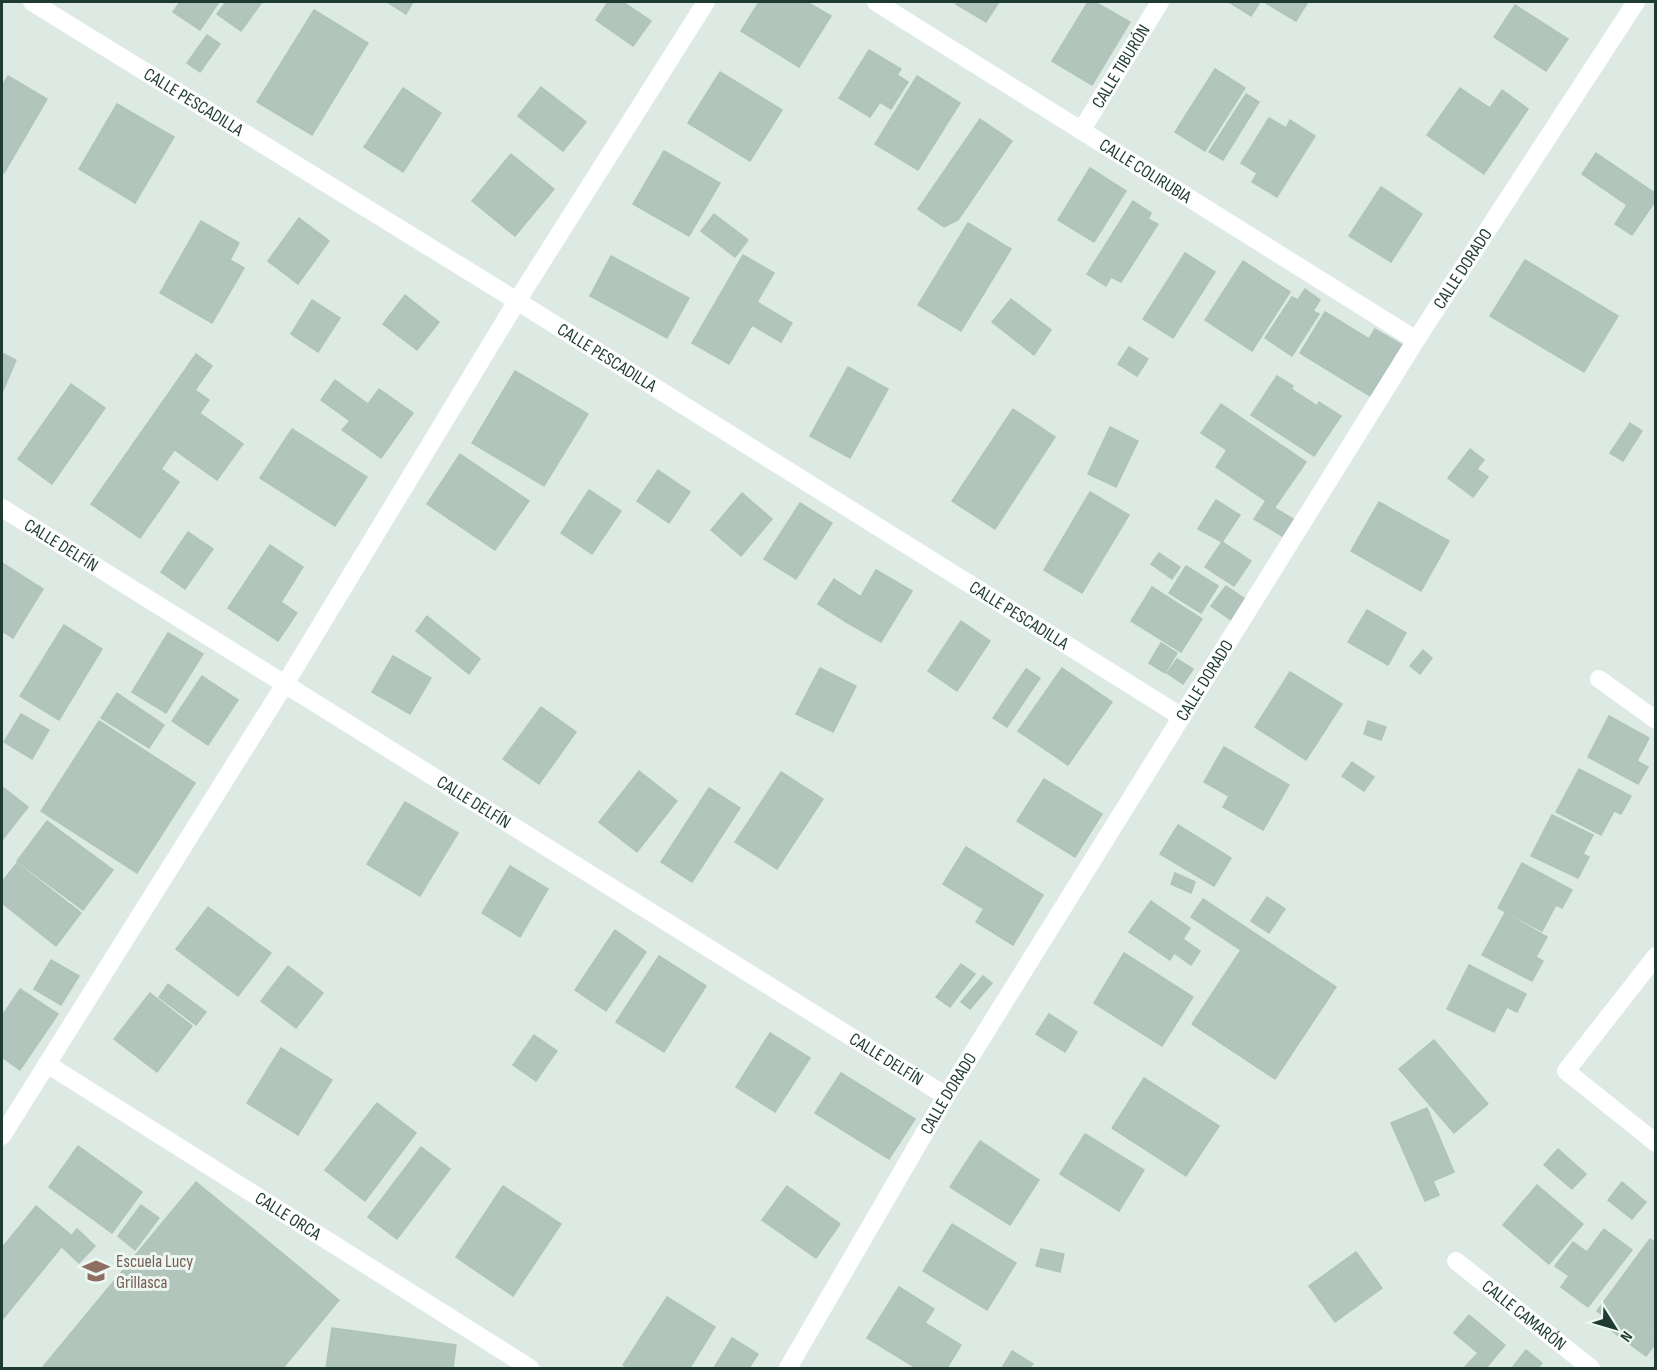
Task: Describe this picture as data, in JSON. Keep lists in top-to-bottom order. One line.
{"streets":{"street":["CALLE TIBURÓN","CALLE PESCADILLA","CALLE COLIRUBIA","CALLE DORADO","CALLE DELFÍN","CALLE ORCA","CALLE CAMARÓN"]},"crossings":[["CALLE TIBURÓN","CALLE COLIRUBIA"],["CALLE PESCADILLA","CALLE DORADO"],["CALLE COLIRUBIA","CALLE DORADO"],["CALLE DORADO","CALLE DELFÍN"]],"places":{"school or university":["Escuela Lucy Grillasca"]},"north":"bottom right"}
